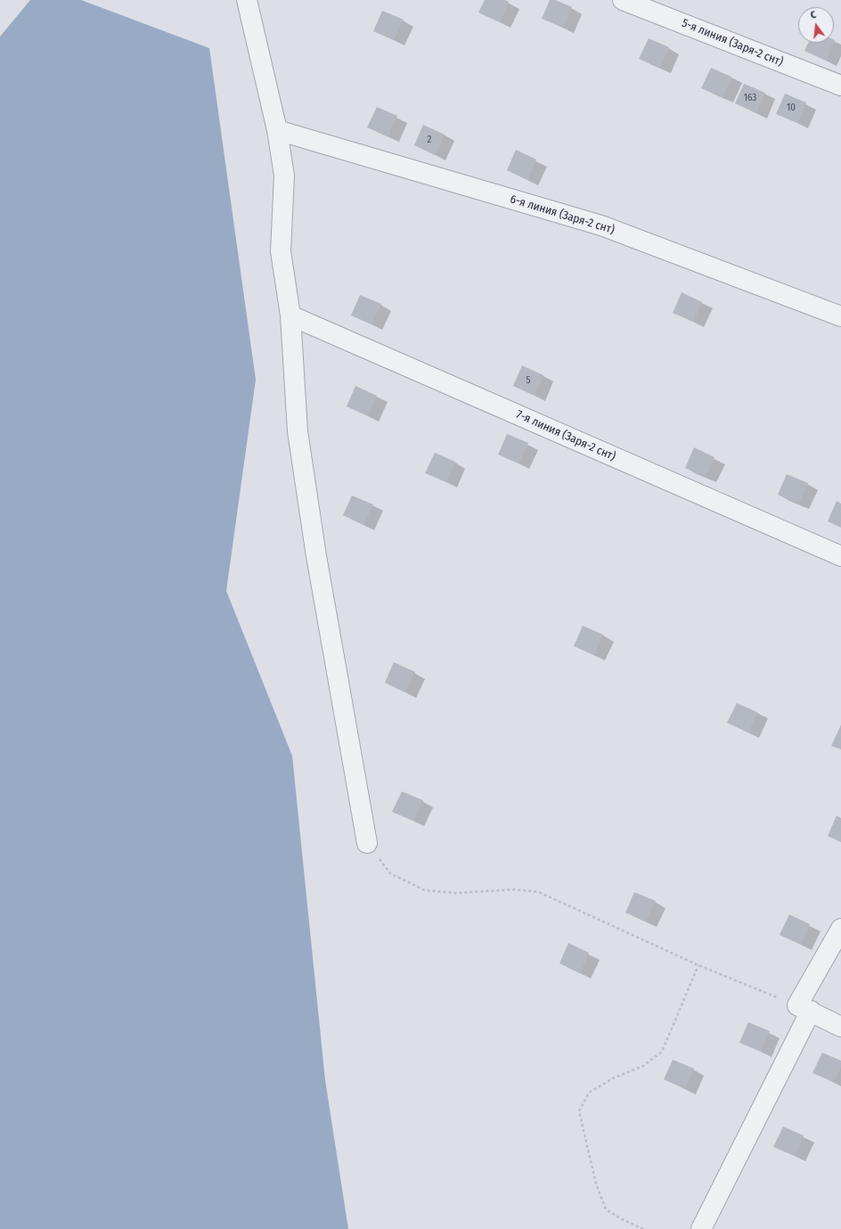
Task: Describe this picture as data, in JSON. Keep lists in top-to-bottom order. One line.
{"streets":{"street":["5-я линия (Заря-2 снт)","6-я линия (Заря-2 снт)","7-я линия (Заря-2 снт)"]},"house_numbers":["163","10","2","5"],"north":"top"}
